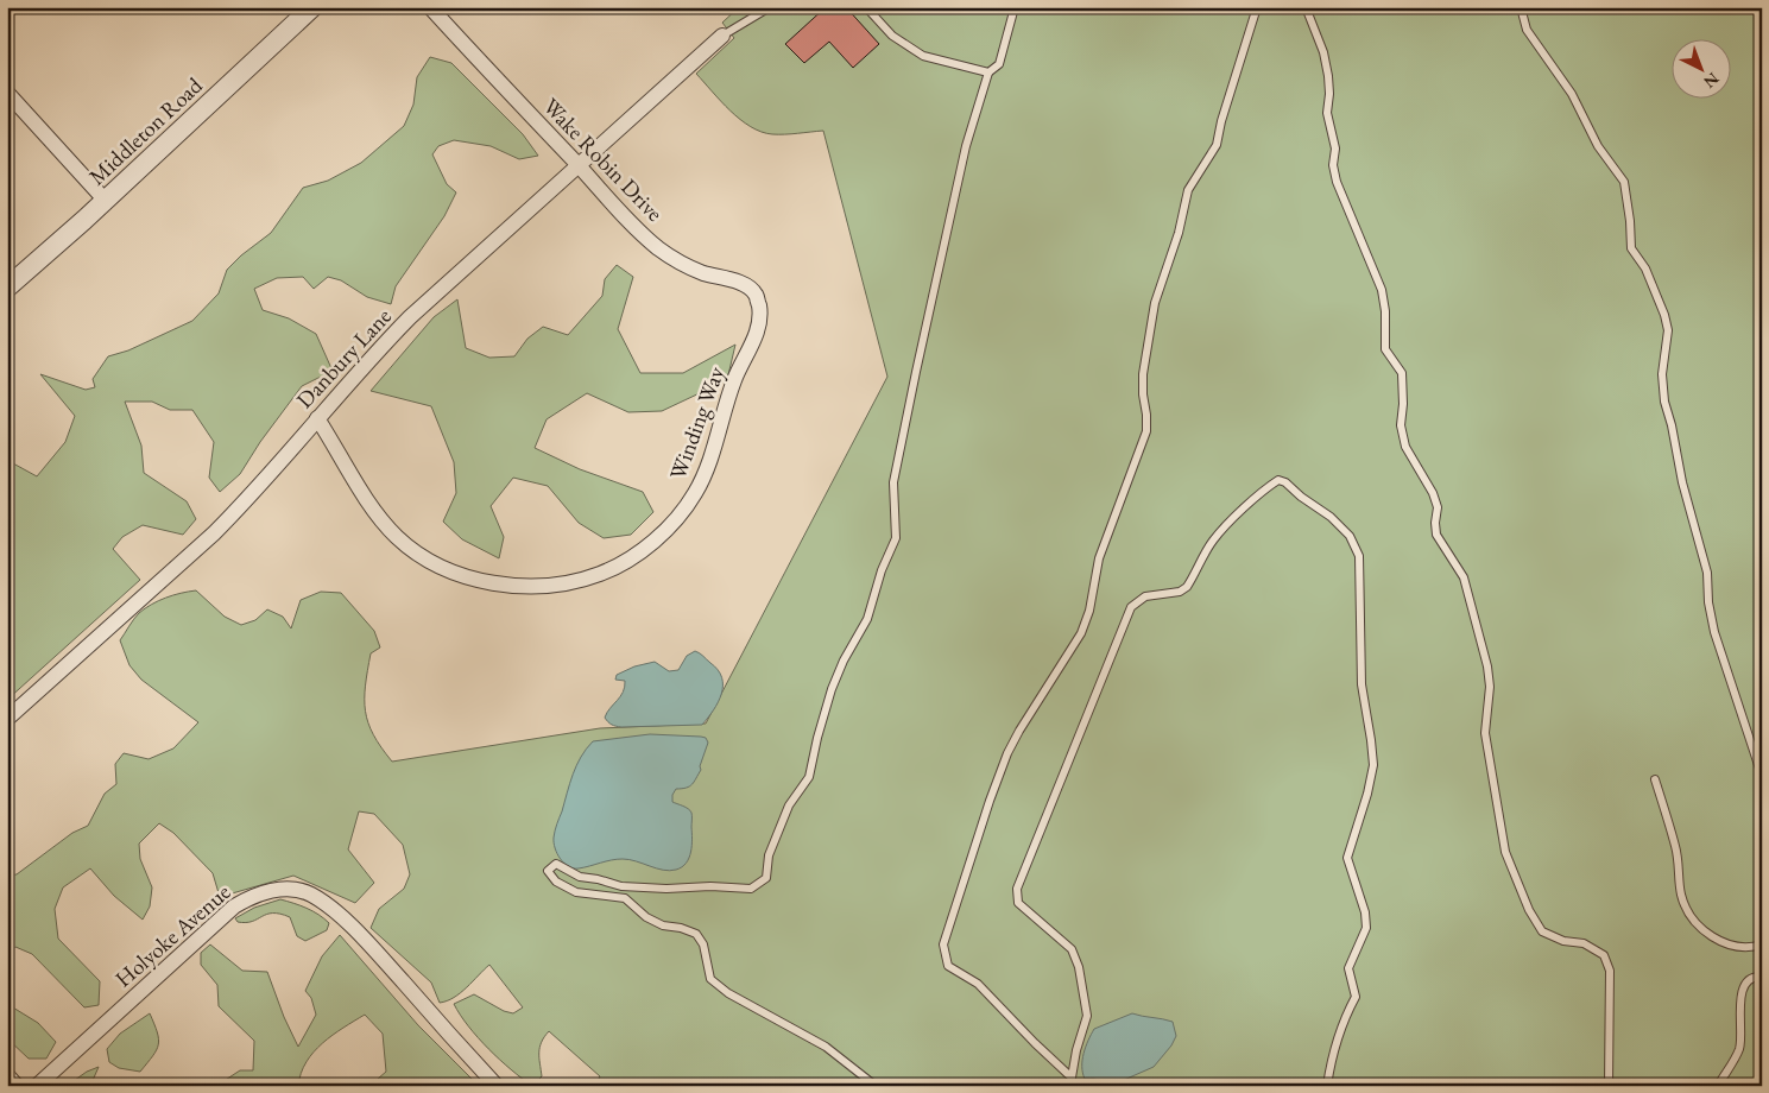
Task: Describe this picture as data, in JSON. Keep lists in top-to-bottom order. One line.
{"streets":{"street":["Middleton Road","Wake Robin Drive","Danbury Lane","Winding Way","Holyoke Avenue"]},"crossings":[["Wake Robin Drive","Danbury Lane"],["Wake Robin Drive","Winding Way"],["Danbury Lane","Winding Way"]],"north":"bottom right"}
